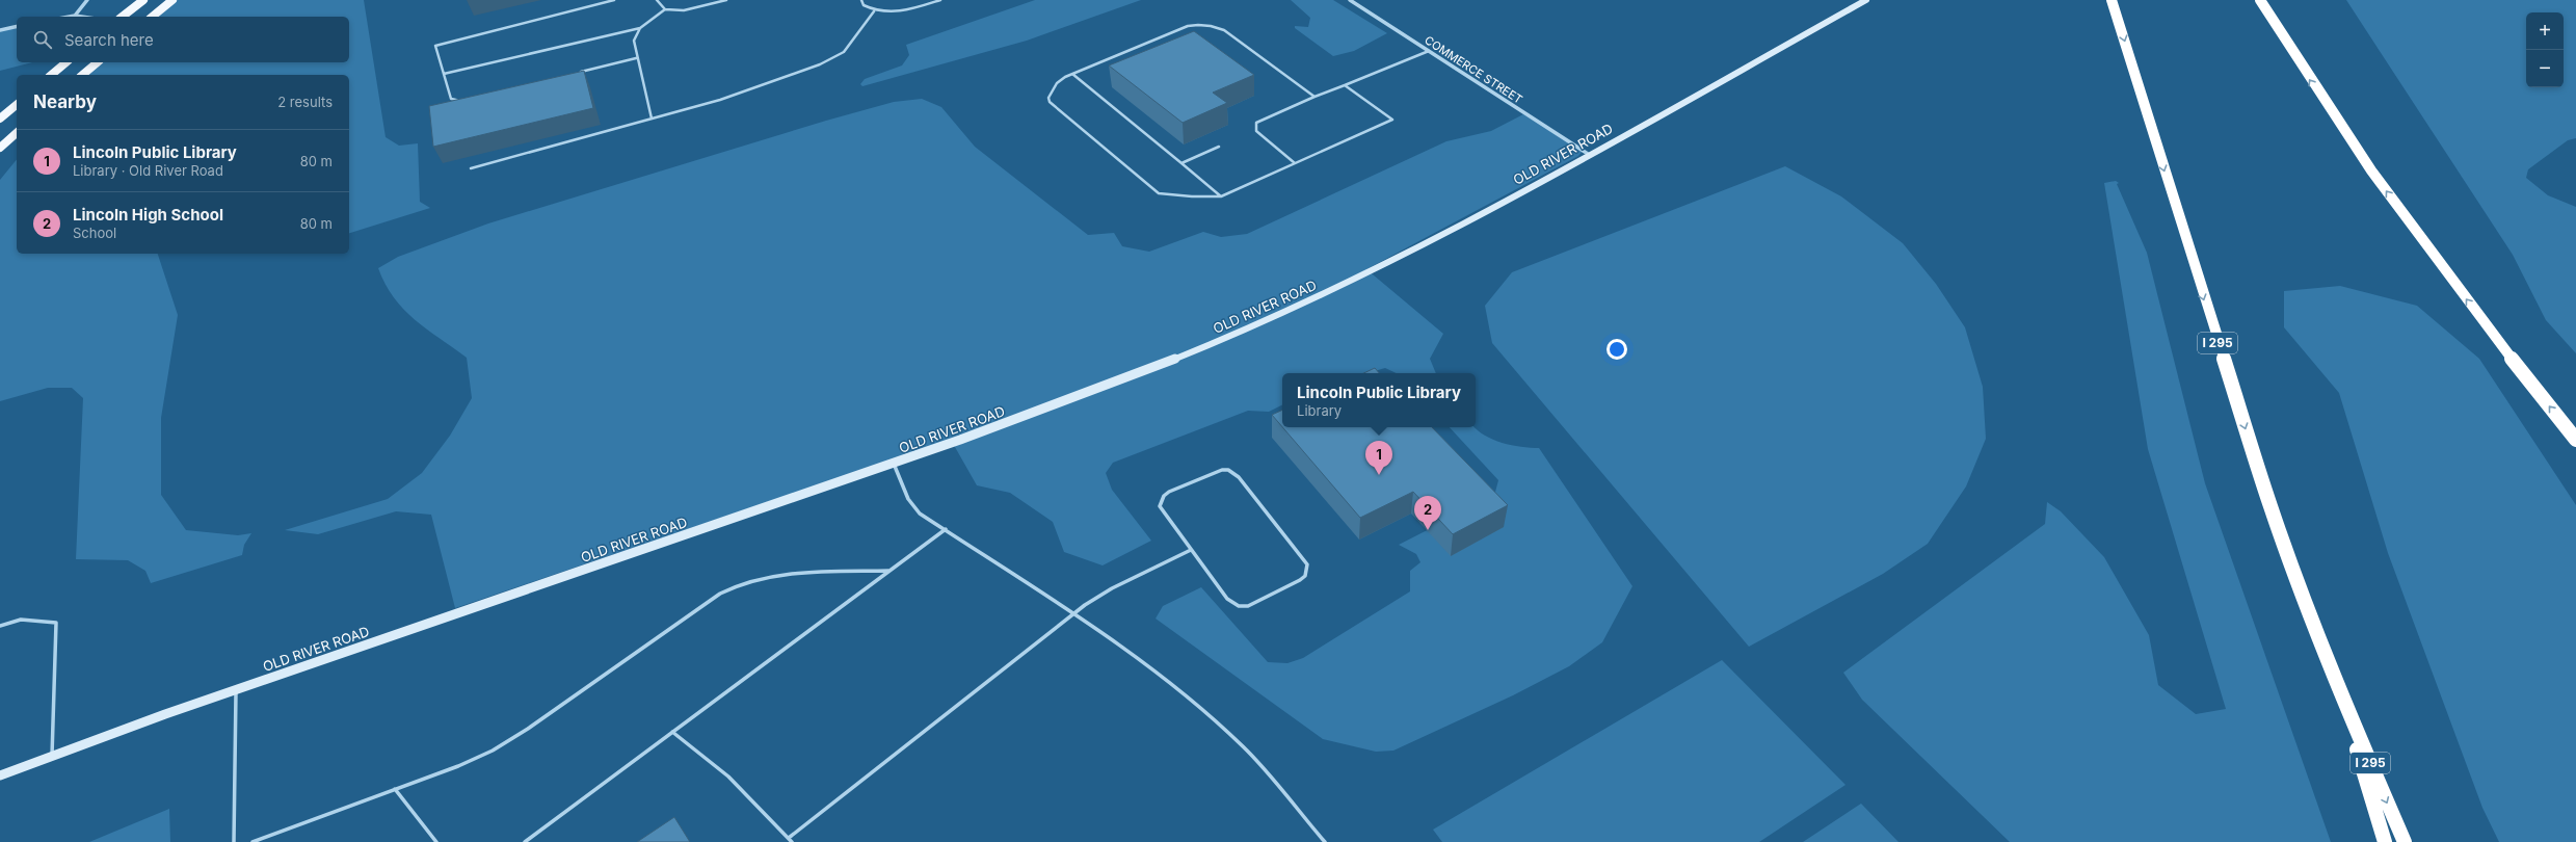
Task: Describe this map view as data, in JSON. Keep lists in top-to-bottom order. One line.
{"streets":{"highway":["I 295"],"main road":["OLD RIVER ROAD"],"street":["COMMERCE STREET"]},"crossings":[["COMMERCE STREET","OLD RIVER ROAD"]],"page":{"map_buttons":["+","−"],"search":"Search here","heading":["Nearby","2 results"],"list":[{"mark":"1","name":"Lincoln Public Library","note":"Library · Old River Road","value":"80 m"},{"mark":"2","name":"Lincoln High School","note":"School","value":"80 m"}],"popup":["Lincoln Public Library","Library"],"pins":["1","2"]}}
